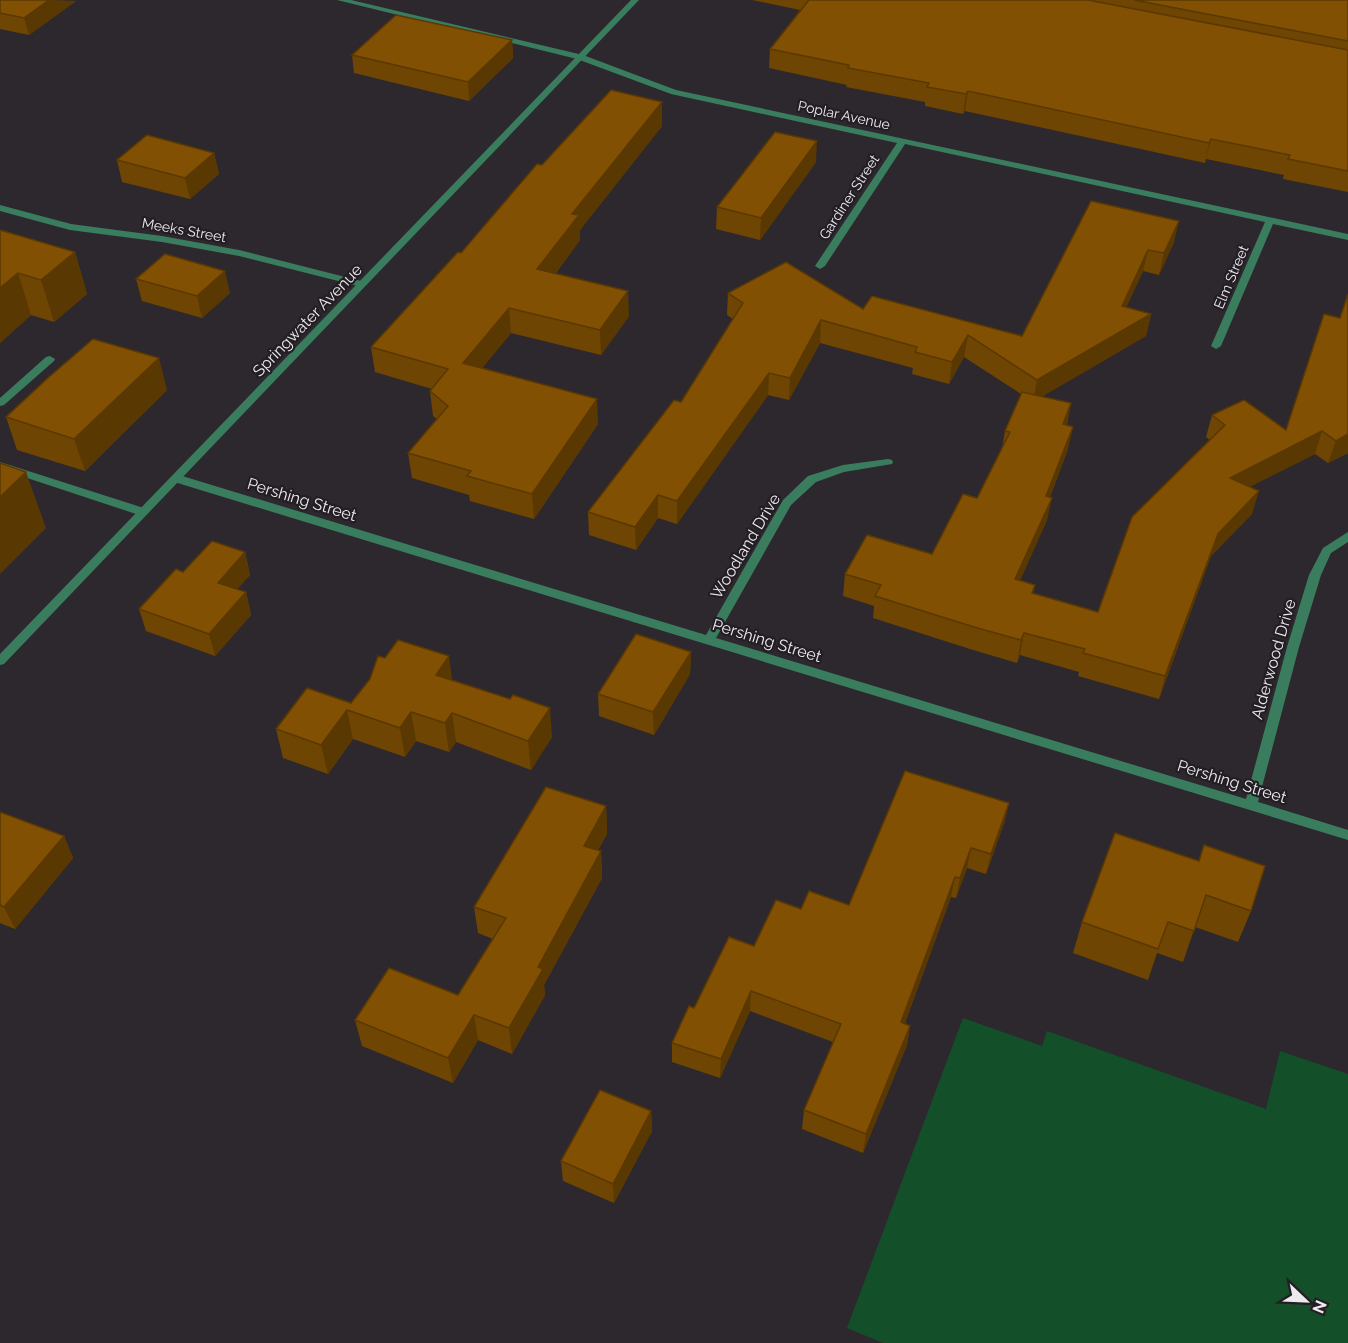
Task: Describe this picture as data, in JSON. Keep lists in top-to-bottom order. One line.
{"streets":{"street":["Poplar Avenue","Gardiner Street","Meeks Street","Elm Street","Springwater Avenue","Pershing Street","Woodland Drive","Alderwood Drive"]},"crossings":[["Poplar Avenue","Gardiner Street"],["Poplar Avenue","Elm Street"],["Poplar Avenue","Springwater Avenue"],["Meeks Street","Springwater Avenue"],["Springwater Avenue","Pershing Street"],["Pershing Street","Woodland Drive"],["Pershing Street","Alderwood Drive"]],"north":"bottom right"}
